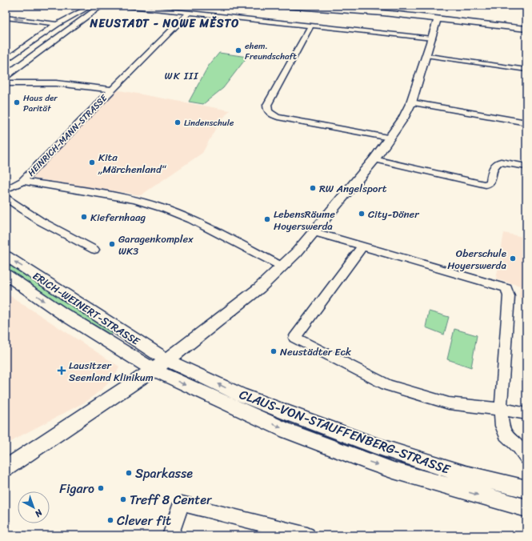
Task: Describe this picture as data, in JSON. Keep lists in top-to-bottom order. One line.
{"streets":{"street":["HEINRICH-MANN-STRASSE","ERICH-WEINERT-STRASSE","CLAUS-VON-STAUFFENBERG-STRASSE"]},"crossings":[["ERICH-WEINERT-STRASSE","CLAUS-VON-STAUFFENBERG-STRASSE"]],"districts":["NEUSTADT - NOWE MĚSTO","WK III"],"places":{"other":["ehem. Freundschaft","Haus der Parität","Lindenschule","Kita „Märchenland“","RW Angelsport","City-Döner","Kiefernhaag","LebensRäume Hoyerswerda","Garagenkomplex WK3","Oberschule Hoyerswerda","Neustädter Eck","Sparkasse","Figaro","Treff 8 Center","Clever fit"],"health":["Lausitzer Seenland Klinikum"]},"north":"bottom right"}
